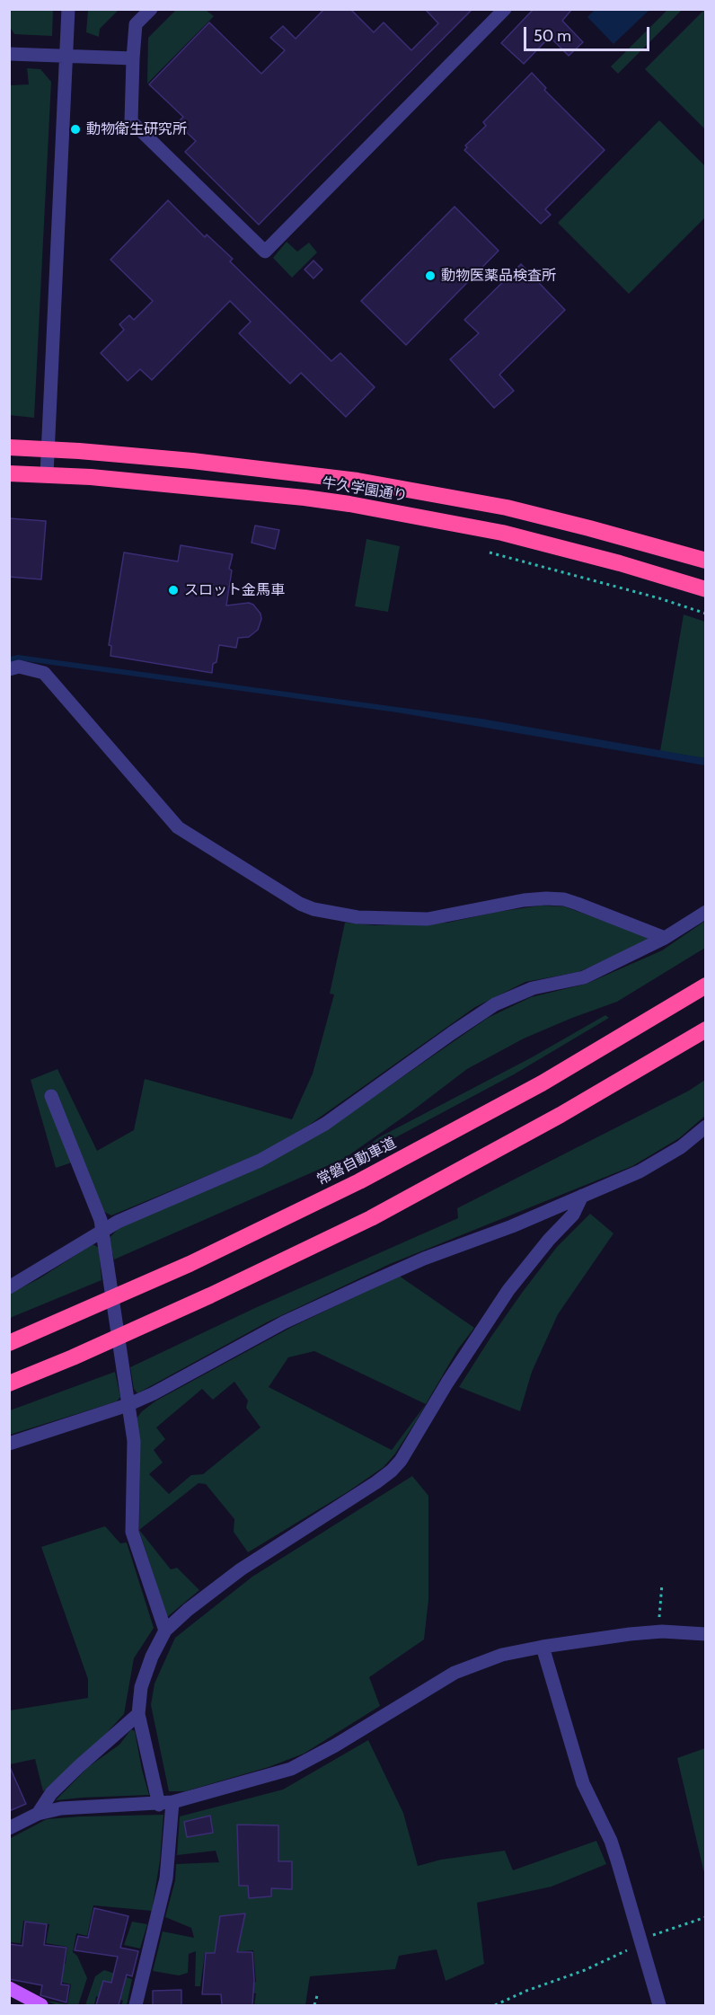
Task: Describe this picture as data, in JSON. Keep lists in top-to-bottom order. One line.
{"streets":{"highway":["牛久学園通り","常磐自動車道"]},"places":["動物衛生研究所","動物医薬品検査所","スロット金馬車"],"scale_bar":"50 m"}
